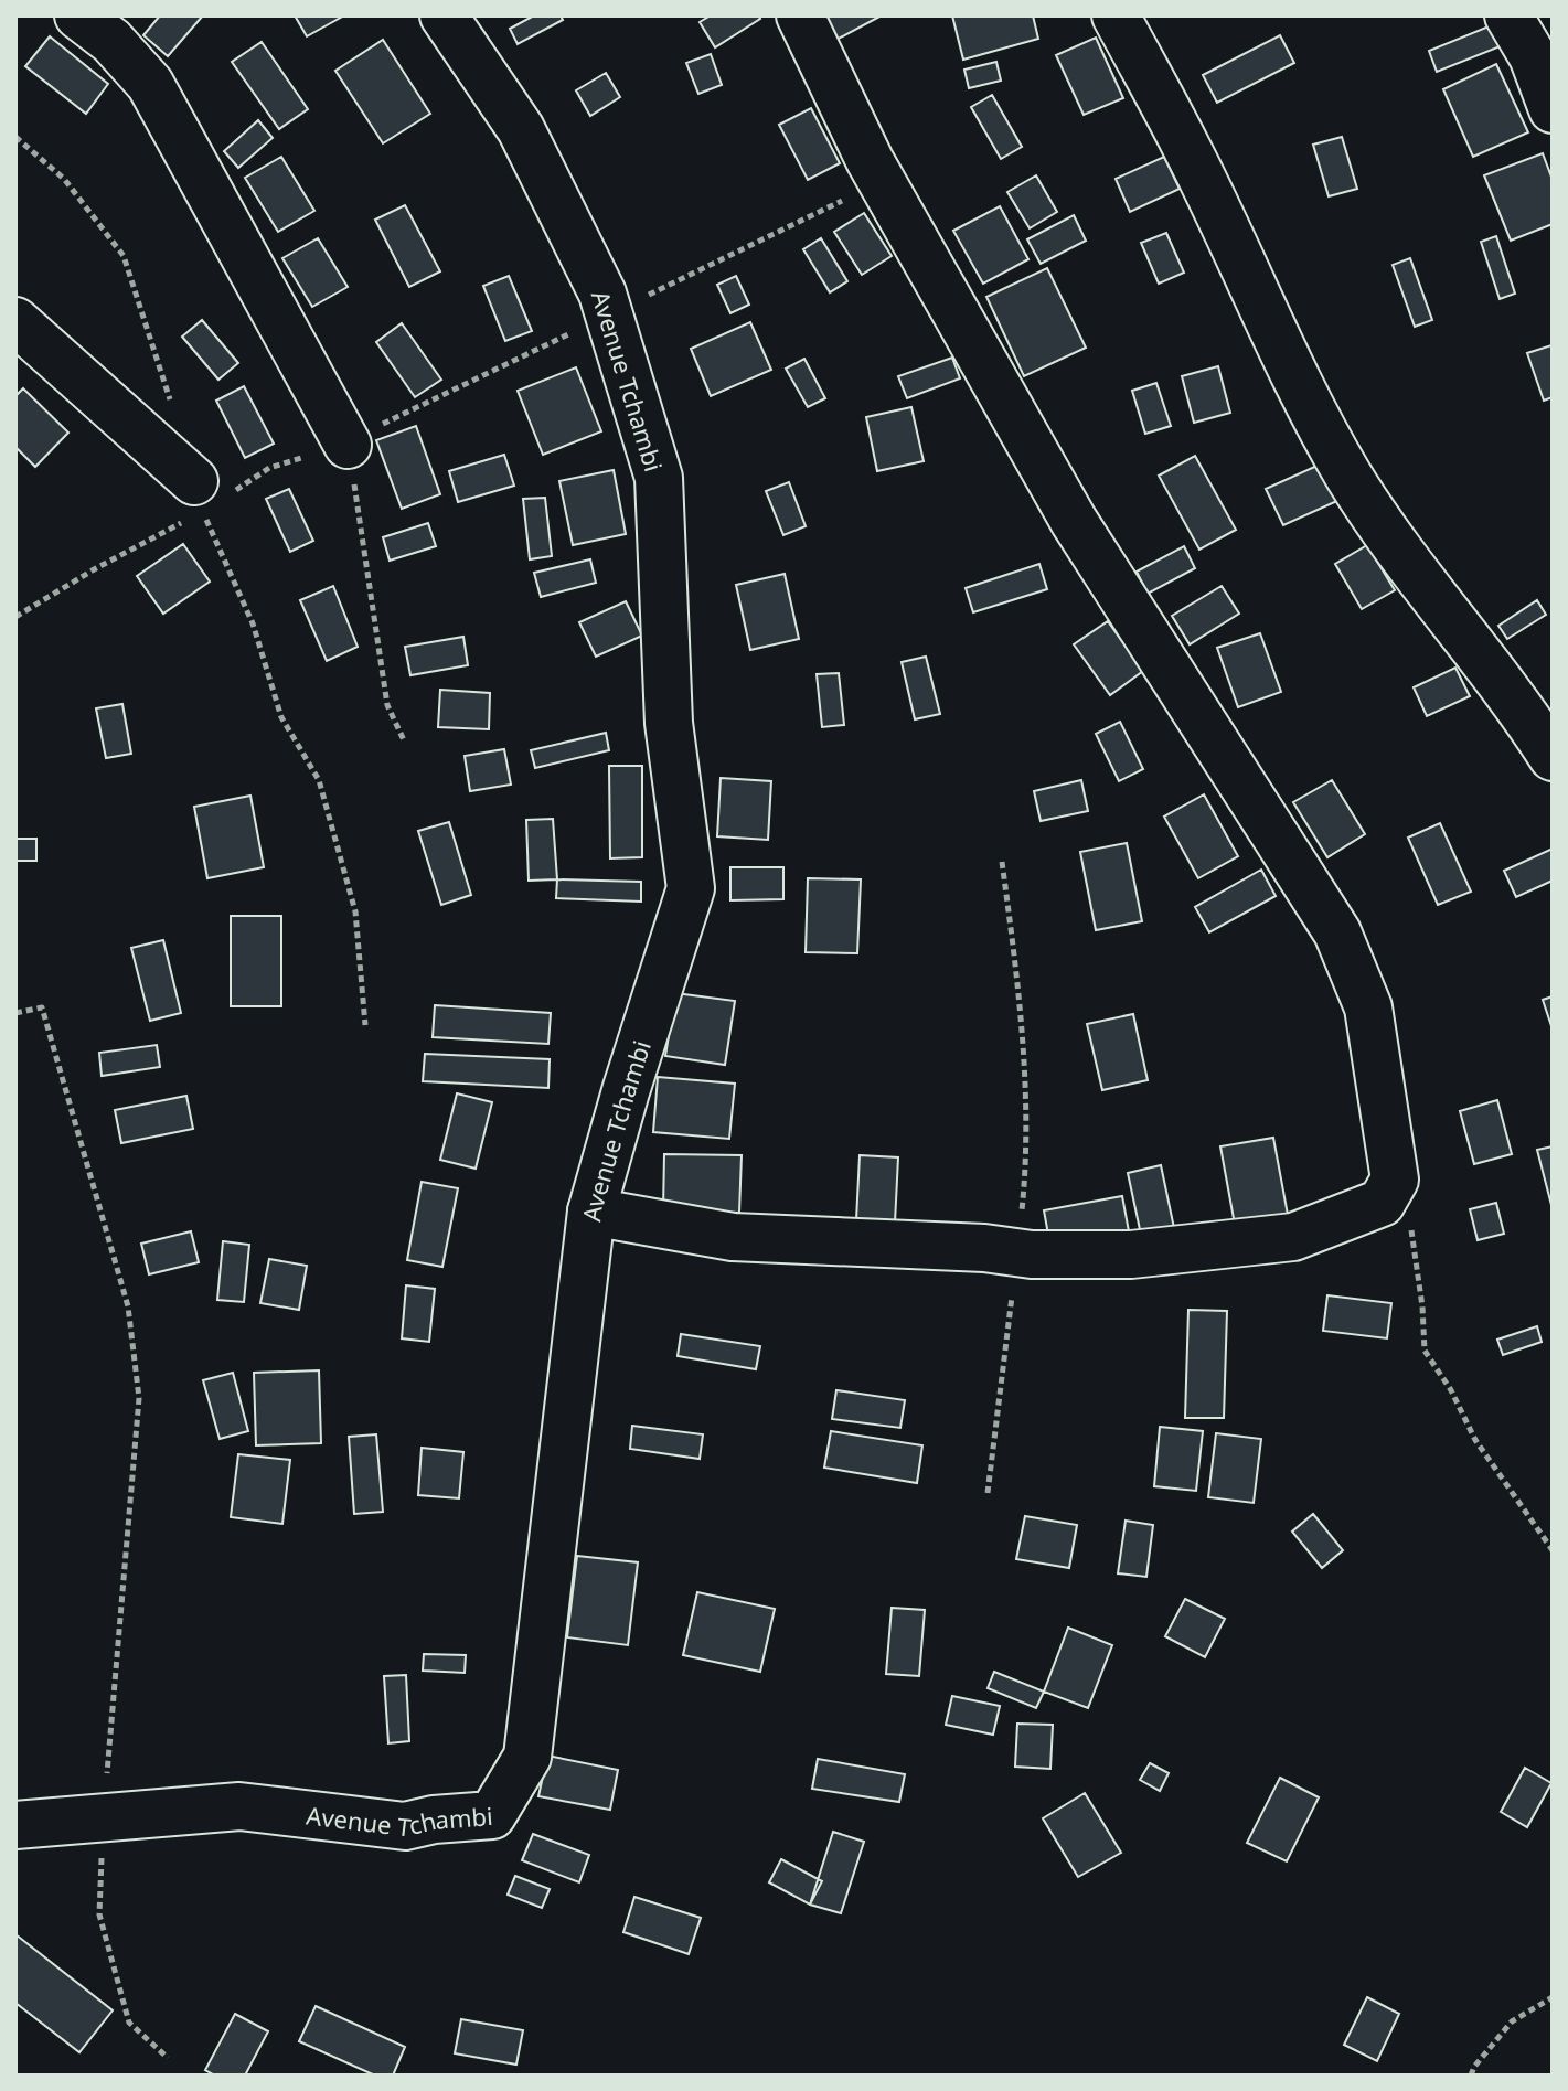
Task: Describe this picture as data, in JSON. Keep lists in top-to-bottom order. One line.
{"streets":{"street":["Avenue Tchambi"]}}
